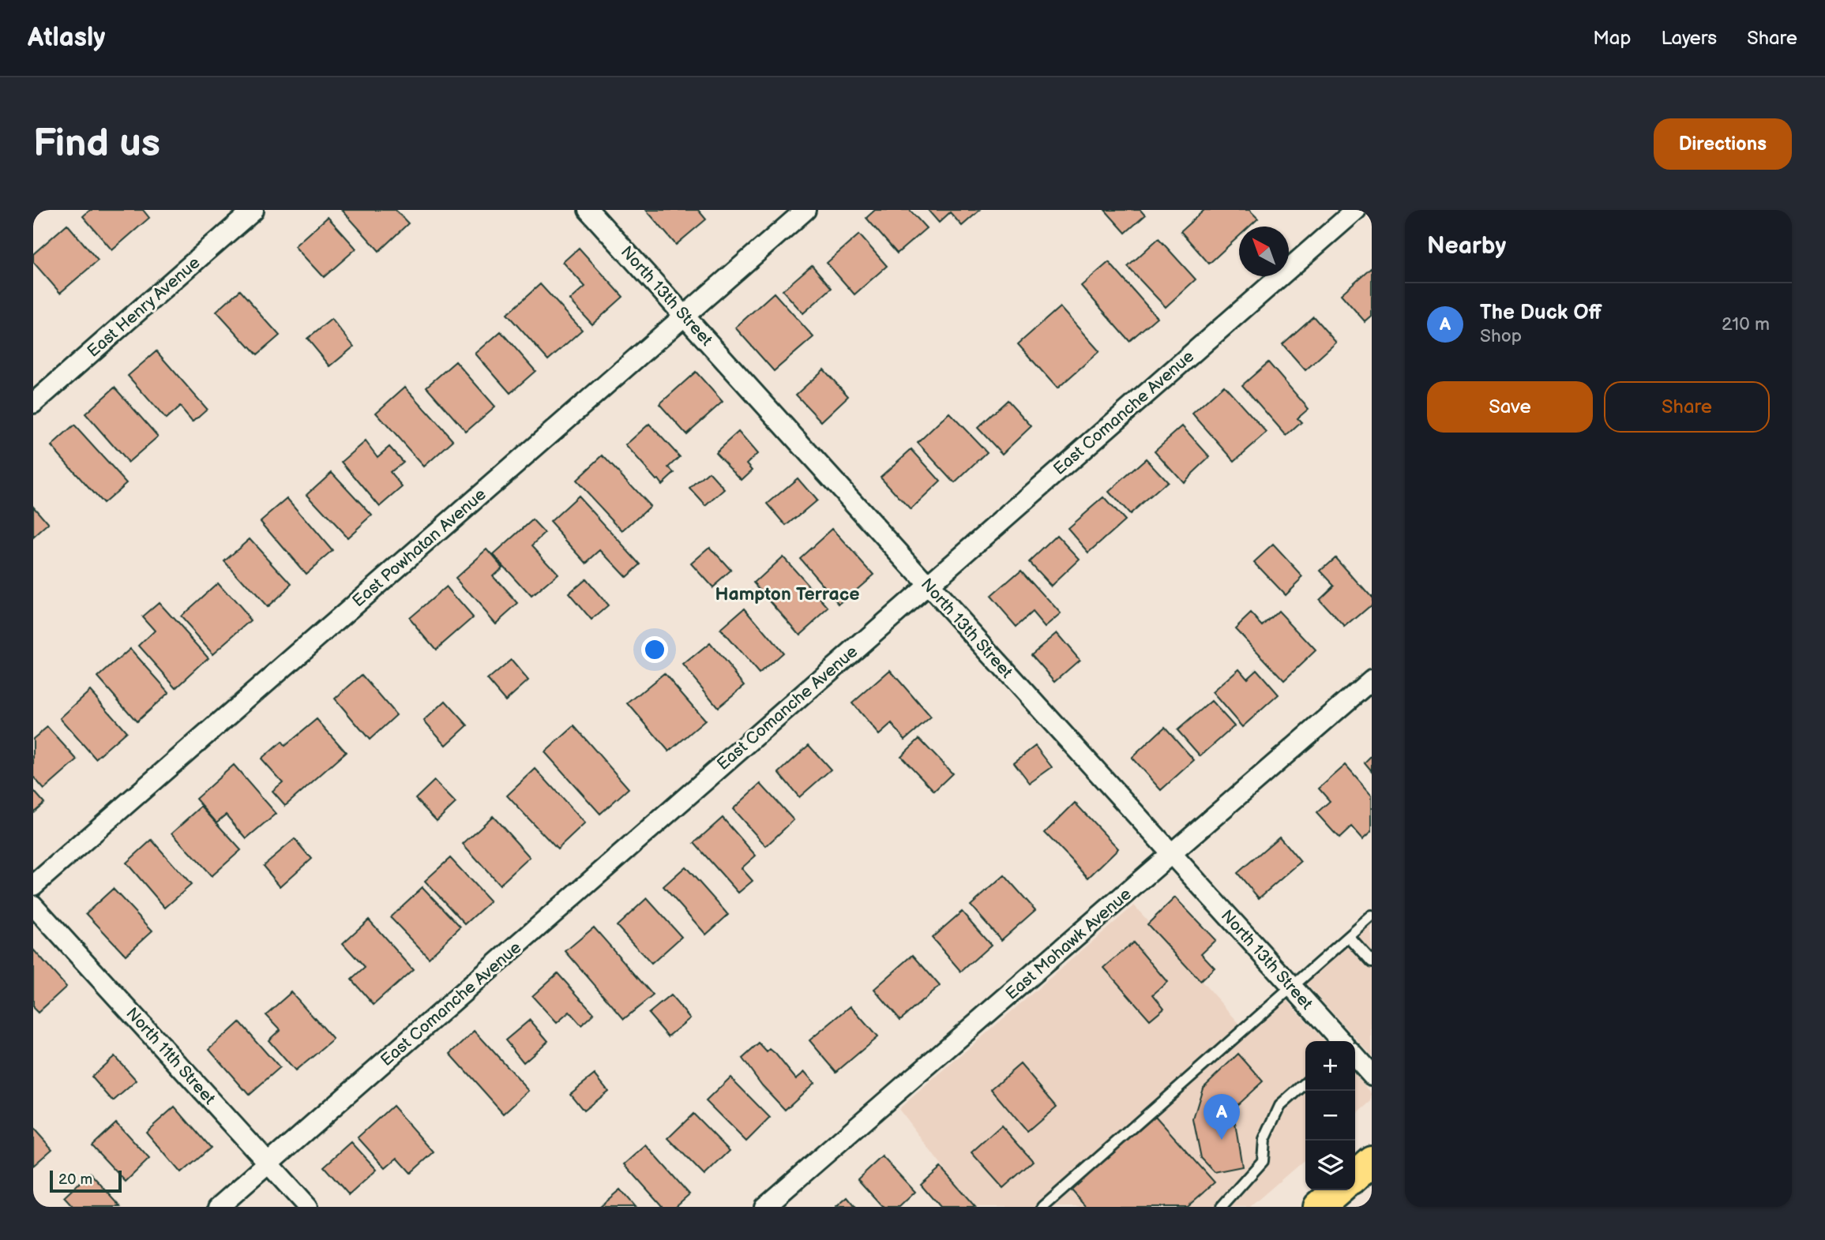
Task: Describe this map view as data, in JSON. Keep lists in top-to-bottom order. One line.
{"streets":{"street":["North 13th Street","East Henry Avenue","East Comanche Avenue","East Powhatan Avenue","East Mohawk Avenue","North 11th Street"]},"crossings":[["North 13th Street","East Comanche Avenue"],["North 13th Street","East Powhatan Avenue"],["North 13th Street","East Mohawk Avenue"],["East Comanche Avenue","North 11th Street"]],"districts":["Hampton Terrace"],"scale_bar":"20 m","north":"top left","page":{"header":"Atlasly","nav":["Map","Layers","Share"],"buttons":["Directions",["Save","Share"]],"title":"Find us","heading":"Nearby","list":[{"mark":"A","name":"The Duck Off","note":"Shop","value":"210 m"}],"map_buttons":["+","−"],"pins":"A","scale":"20 m"}}
